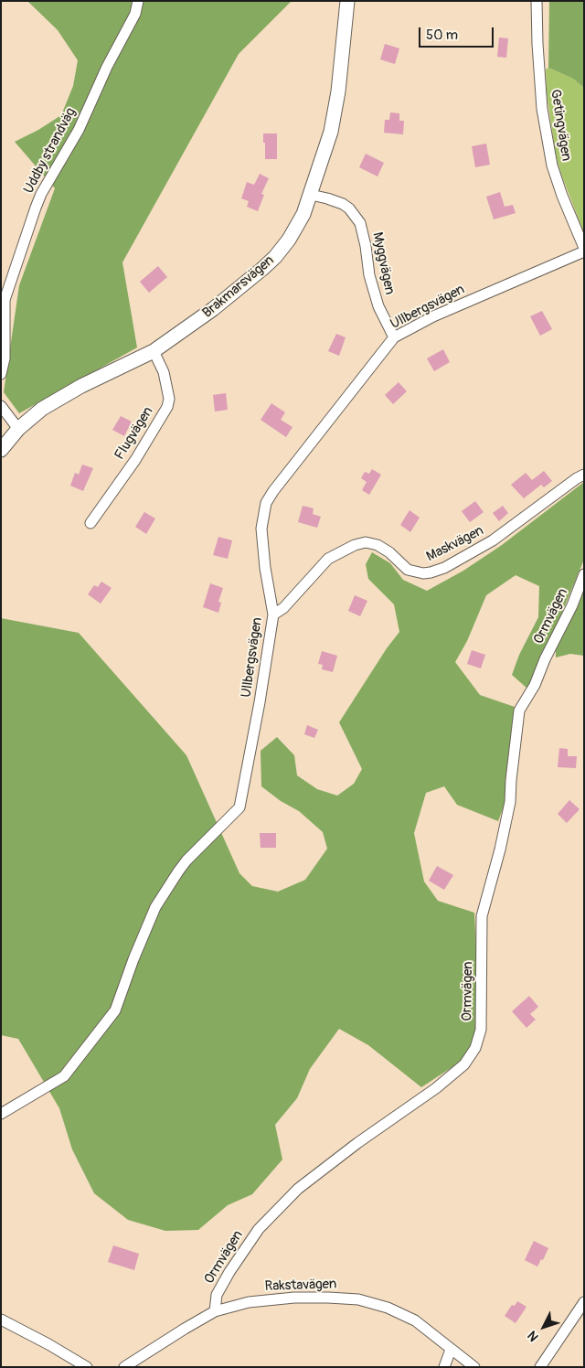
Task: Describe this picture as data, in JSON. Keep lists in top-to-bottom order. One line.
{"streets":{"street":["Getingvägen","Uddby strandväg","Myggvägen","Brakmarsvägen","Ullbergsvägen","Flugvägen","Maskvägen","Ormvägen","Rakstavägen"]},"crossings":[["Myggvägen","Brakmarsvägen"],["Myggvägen","Ullbergsvägen"],["Brakmarsvägen","Flugvägen"],["Ullbergsvägen","Maskvägen"],["Ormvägen","Rakstavägen"]],"scale_bar":"50 m","north":"bottom left"}
